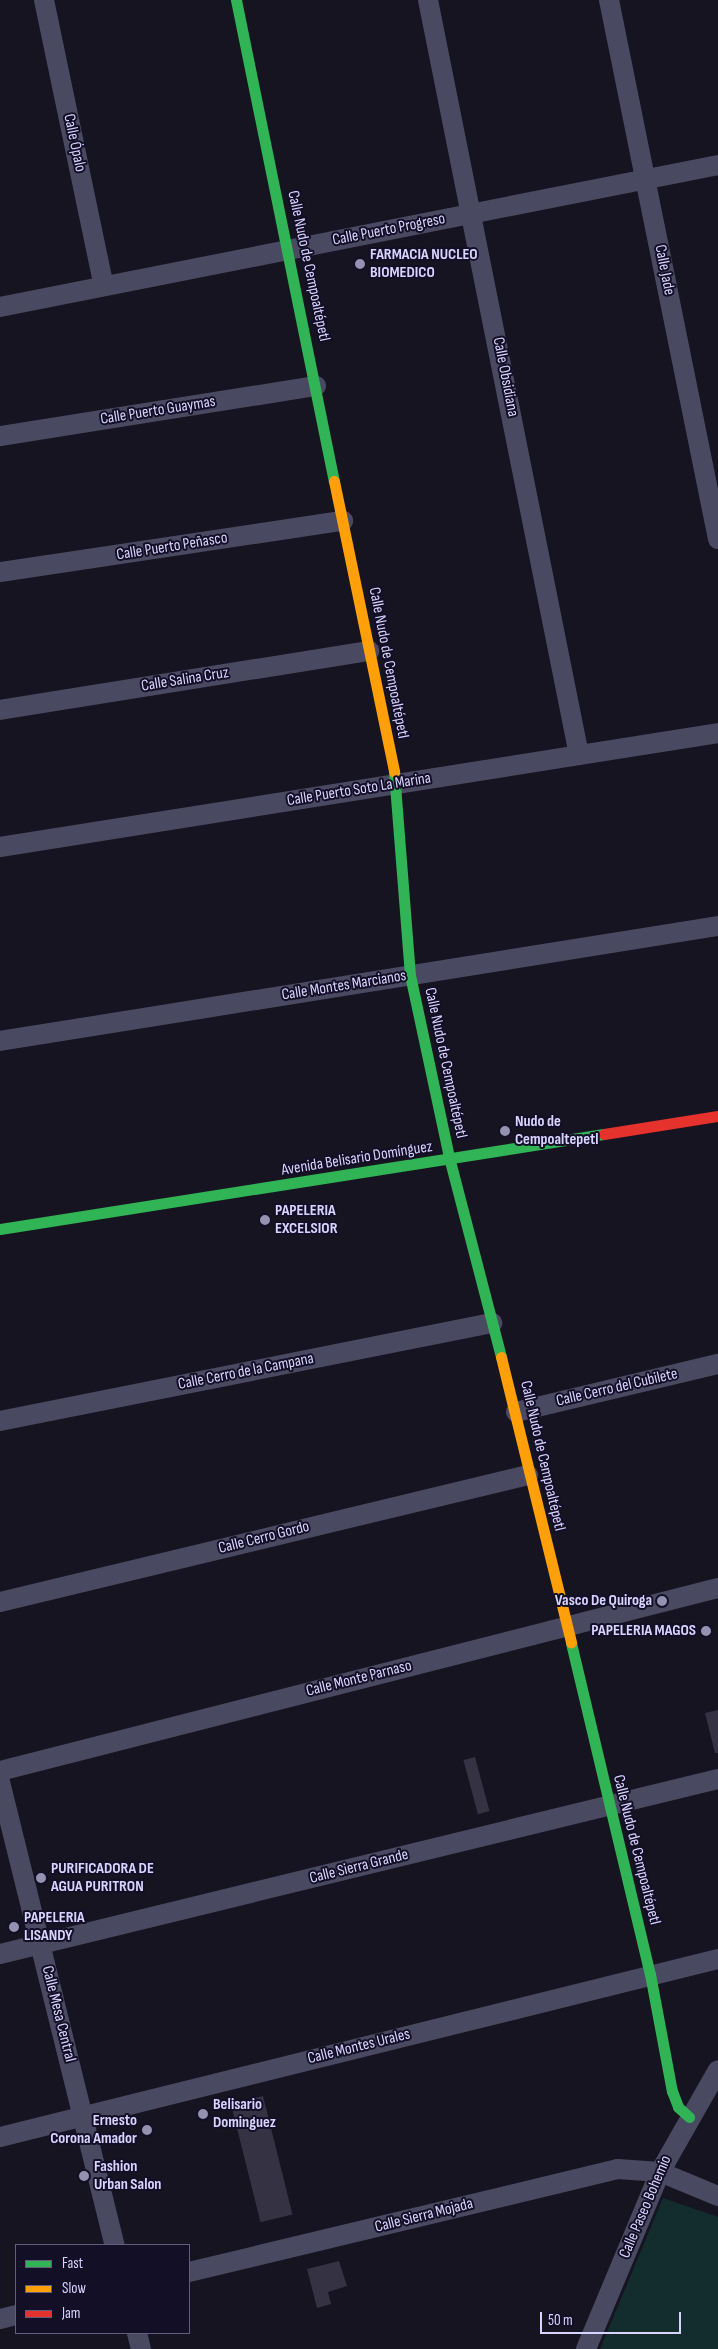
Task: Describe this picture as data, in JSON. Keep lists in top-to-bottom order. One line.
{"streets":{"street":["Calle Ópalo","Calle Puerto Progreso","Calle Nudo de Cempoaltépetl","Calle Jade","Calle Obsidiana","Calle Puerto Guaymas","Calle Puerto Peñasco","Calle Salina Cruz","Calle Puerto Soto La Marina","Calle Montes Marcianos","Avenida Belisario Domínguez","Calle Cerro de la Campana","Calle Cerro del Cubilete","Calle Cerro Gordo","Calle Monte Parnaso","Calle Sierra Grande","Calle Mesa Central","Calle Montes Urales","Calle Paseo Bohemio","Calle Sierra Mojada"]},"crossings":[["Calle Ópalo","Calle Puerto Progreso"],["Calle Puerto Progreso","Calle Nudo de Cempoaltépetl"],["Calle Puerto Progreso","Calle Jade"],["Calle Puerto Progreso","Calle Obsidiana"],["Calle Nudo de Cempoaltépetl","Calle Puerto Guaymas"],["Calle Nudo de Cempoaltépetl","Calle Puerto Peñasco"],["Calle Nudo de Cempoaltépetl","Calle Salina Cruz"],["Calle Nudo de Cempoaltépetl","Calle Puerto Soto La Marina"],["Calle Nudo de Cempoaltépetl","Calle Montes Marcianos"],["Calle Nudo de Cempoaltépetl","Avenida Belisario Domínguez"],["Calle Nudo de Cempoaltépetl","Calle Cerro de la Campana"],["Calle Nudo de Cempoaltépetl","Calle Cerro del Cubilete"],["Calle Nudo de Cempoaltépetl","Calle Cerro Gordo"],["Calle Nudo de Cempoaltépetl","Calle Monte Parnaso"],["Calle Nudo de Cempoaltépetl","Calle Sierra Grande"],["Calle Nudo de Cempoaltépetl","Calle Montes Urales"],["Calle Nudo de Cempoaltépetl","Calle Paseo Bohemio"],["Calle Obsidiana","Calle Puerto Soto La Marina"],["Calle Sierra Grande","Calle Mesa Central"],["Calle Mesa Central","Calle Montes Urales"],["Calle Paseo Bohemio","Calle Sierra Mojada"]],"places":["FARMACIA NUCLEO BIOMEDICO","Nudo de Cempoaltepetl","PAPELERIA EXCELSIOR","Vasco De Quiroga","PAPELERIA MAGOS","PURIFICADORA DE AGUA PURITRON","PAPELERIA LISANDY","Belisario Dominguez","Ernesto Corona Amador","Fashion Urban Salon"],"legend":["Fast","Slow","Jam"],"scale_bar":"50 m"}
